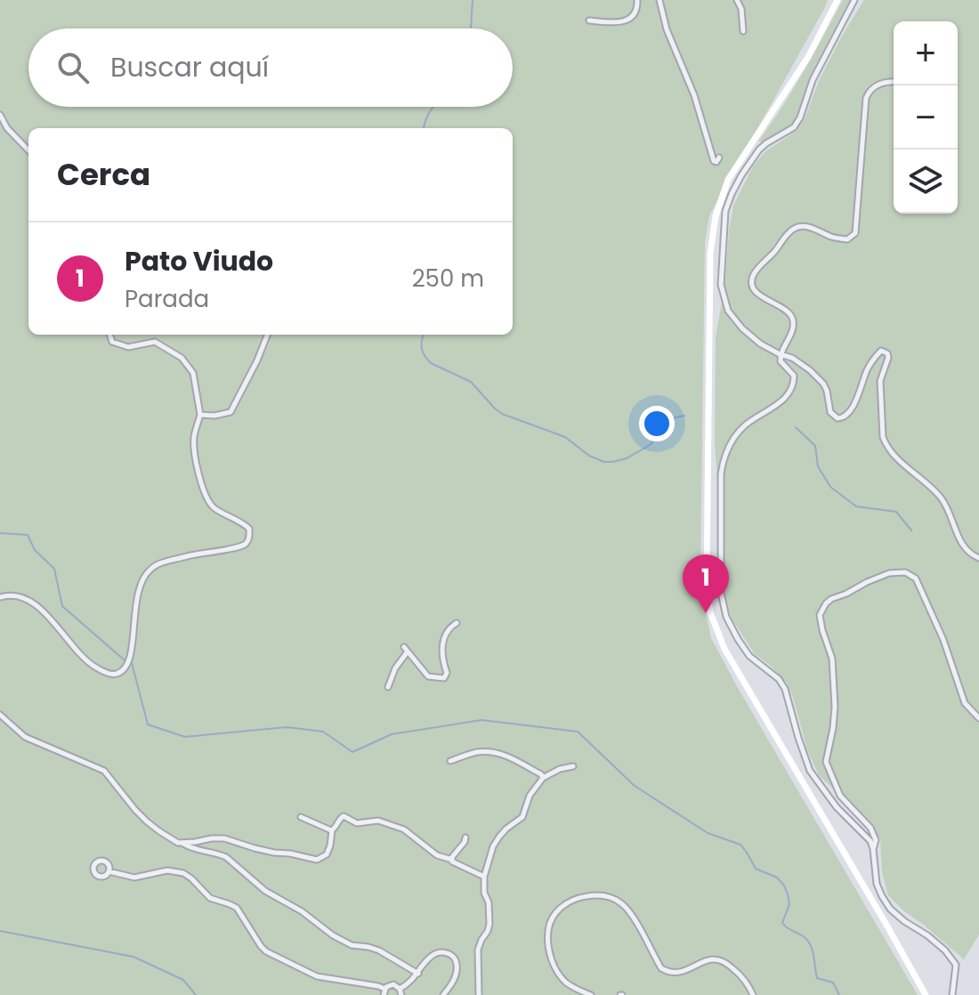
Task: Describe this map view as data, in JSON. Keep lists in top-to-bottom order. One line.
{"page":{"map_buttons":["+","−"],"search":"Buscar aquí","heading":"Cerca","list":[{"mark":"1","name":"Pato Viudo","note":"Parada","value":"250 m"}],"pins":"1"}}
